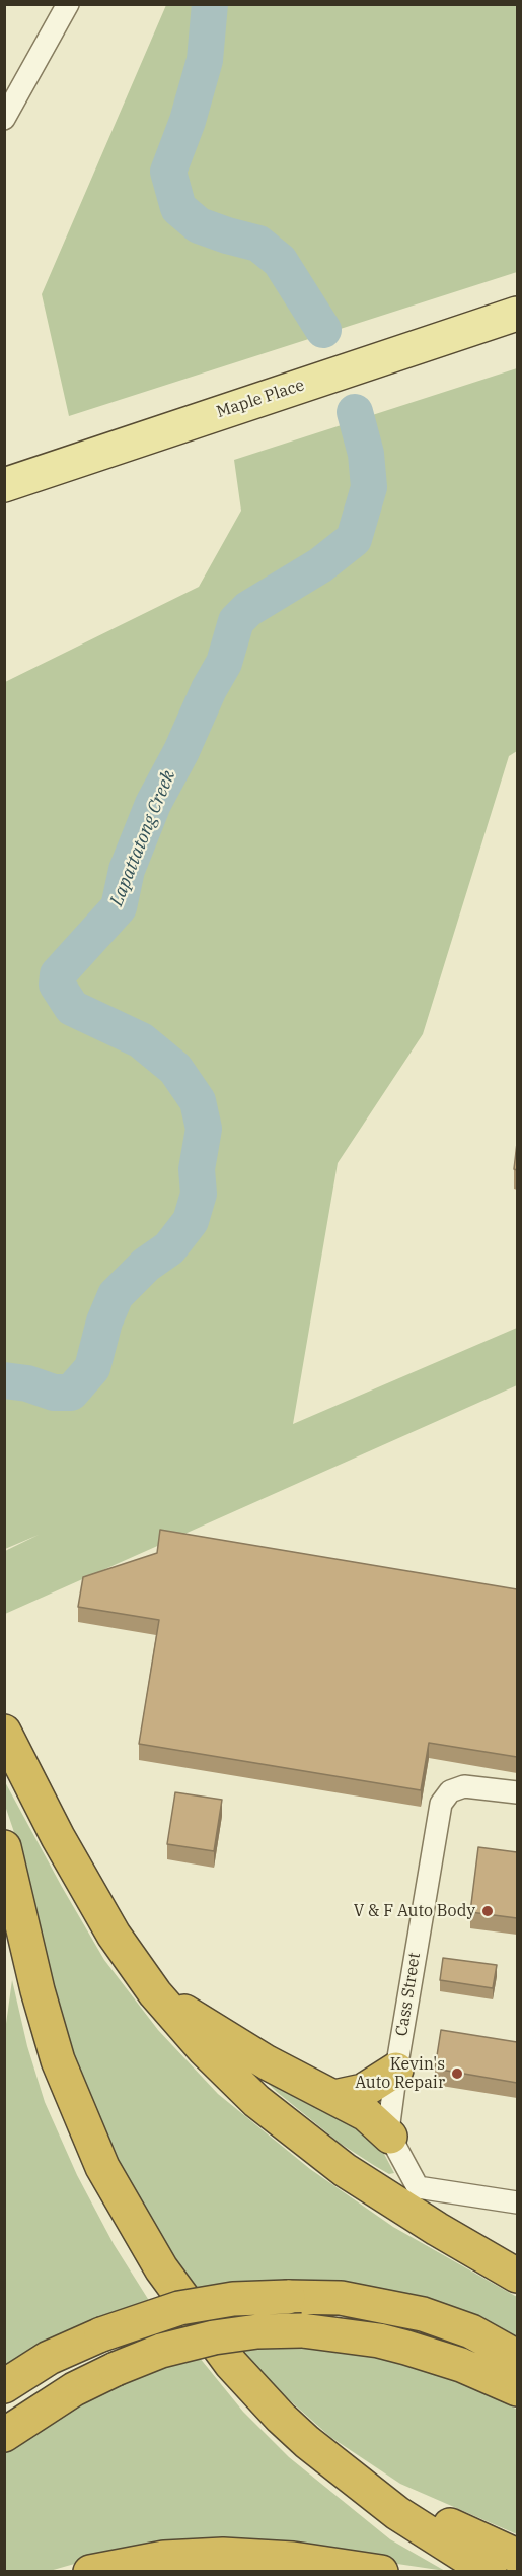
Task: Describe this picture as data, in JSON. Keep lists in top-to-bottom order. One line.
{"streets":{"main road":["Maple Place"],"street":["Cass Street"]},"water":["Lapattatong Creek"],"places":["V & F Auto Body","Kevin's Auto Repair"]}
